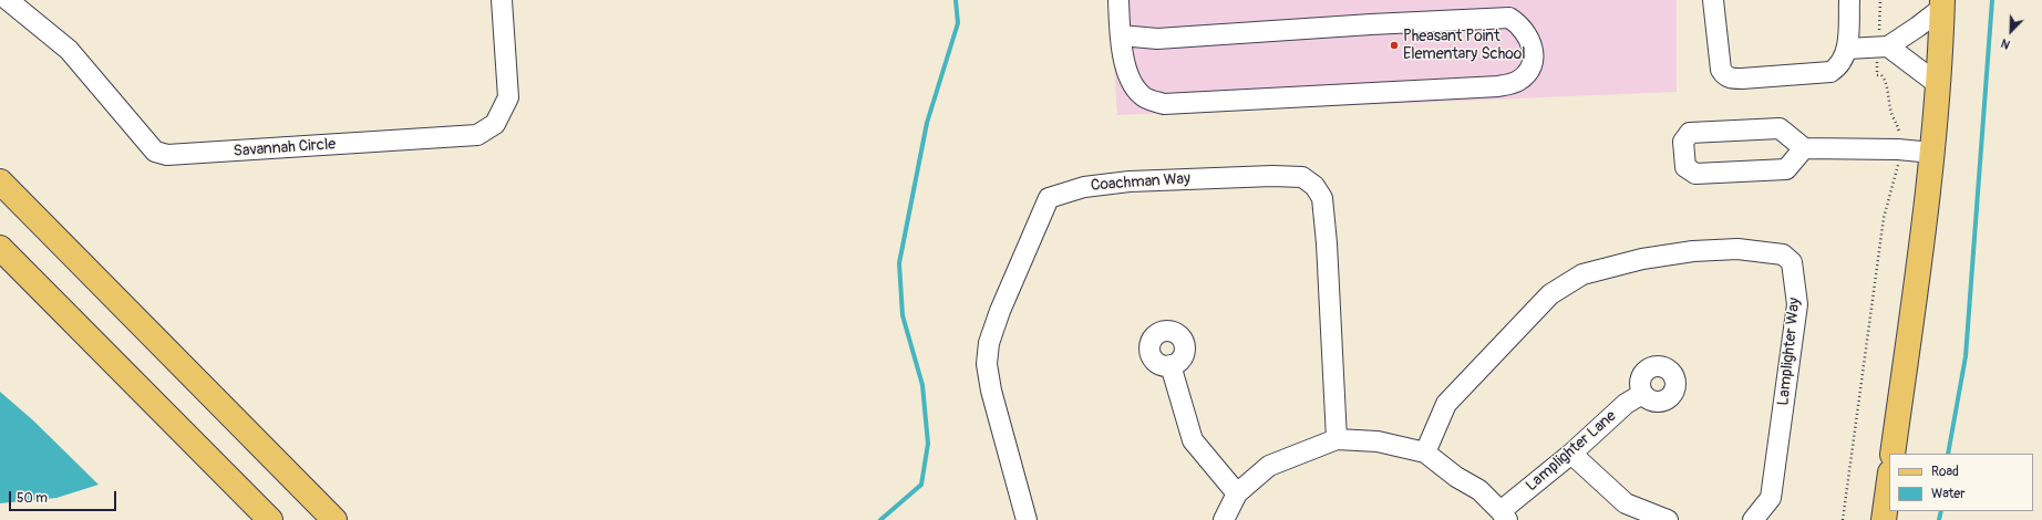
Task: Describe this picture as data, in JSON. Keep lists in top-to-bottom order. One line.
{"streets":{"street":["Savannah Circle","Coachman Way","Lamplighter Way","Lamplighter Lane"]},"places":["Pheasant Point Elementary School"],"legend":["Road","Water"],"scale_bar":"50 m","north":"bottom left"}
